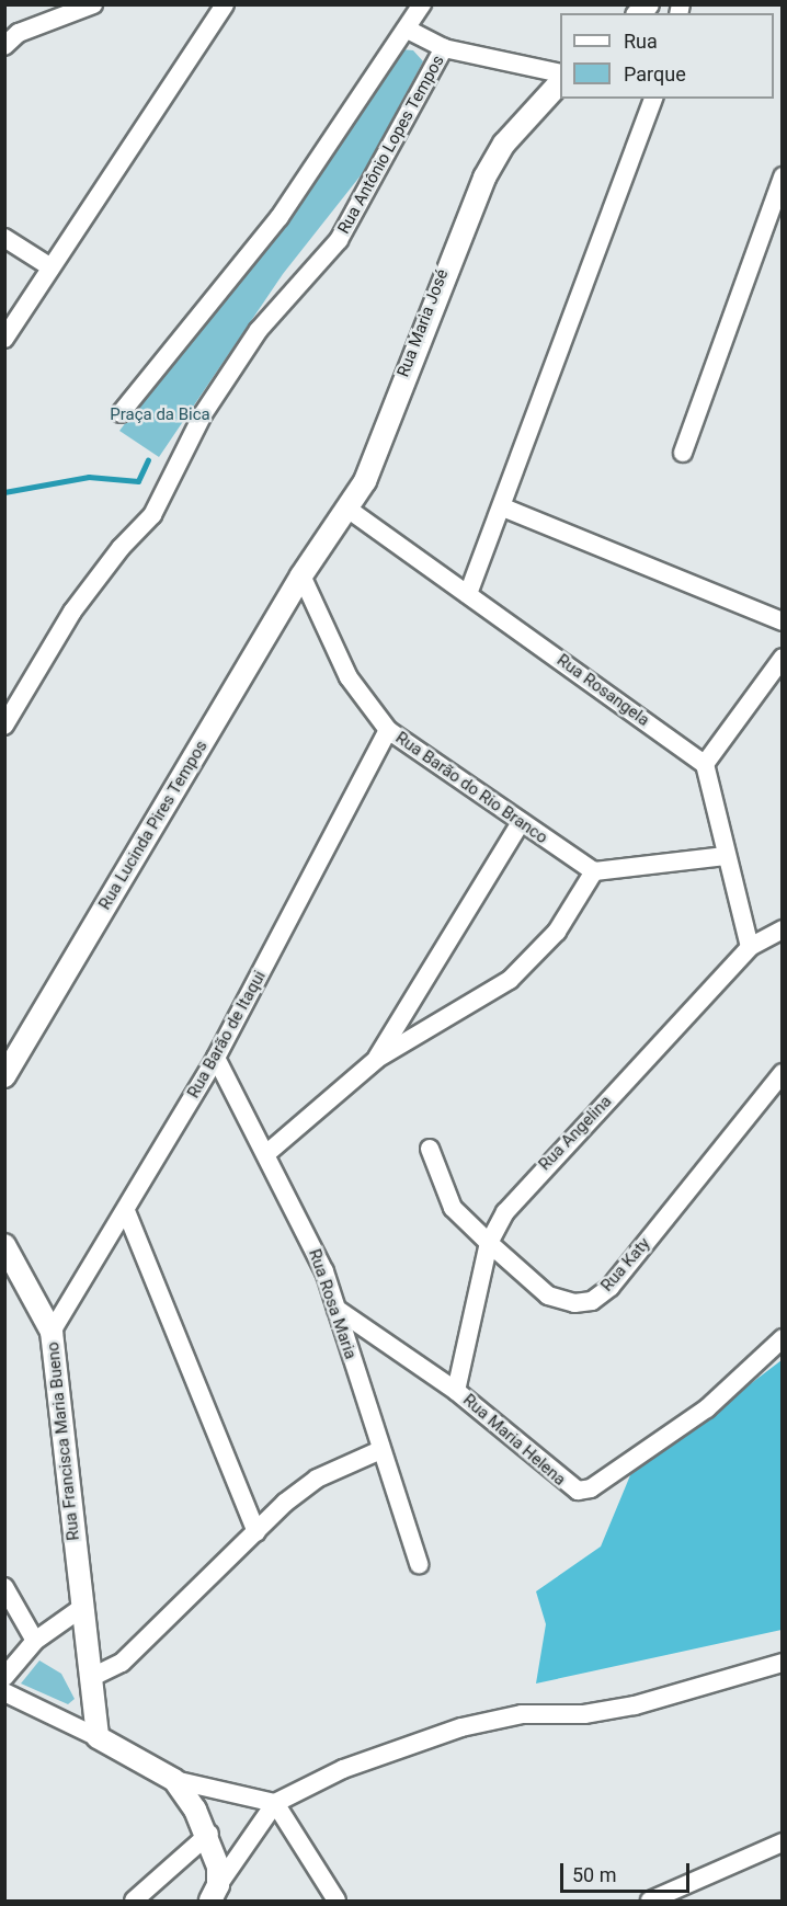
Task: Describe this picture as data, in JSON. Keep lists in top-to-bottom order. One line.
{"streets":{"street":["Rua Antônio Lopes Tempos","Rua Maria José","Rua Rosangela","Rua Barão do Rio Branco","Rua Lucinda Pires Tempos","Rua Barão de Itaqui","Rua Angelina","Rua Katy","Rua Rosa Maria","Rua Maria Helena","Rua Francisca Maria Bueno"]},"crossings":[["Rua Maria José","Rua Rosangela"],["Rua Maria José","Rua Barão do Rio Branco"],["Rua Maria José","Rua Lucinda Pires Tempos"],["Rua Barão do Rio Branco","Rua Lucinda Pires Tempos"],["Rua Barão do Rio Branco","Rua Barão de Itaqui"],["Rua Barão de Itaqui","Rua Rosa Maria"],["Rua Barão de Itaqui","Rua Francisca Maria Bueno"],["Rua Angelina","Rua Katy"],["Rua Angelina","Rua Maria Helena"],["Rua Rosa Maria","Rua Maria Helena"]],"parks":["Praça da Bica"],"legend":["Rua","Parque"],"scale_bar":"50 m"}
